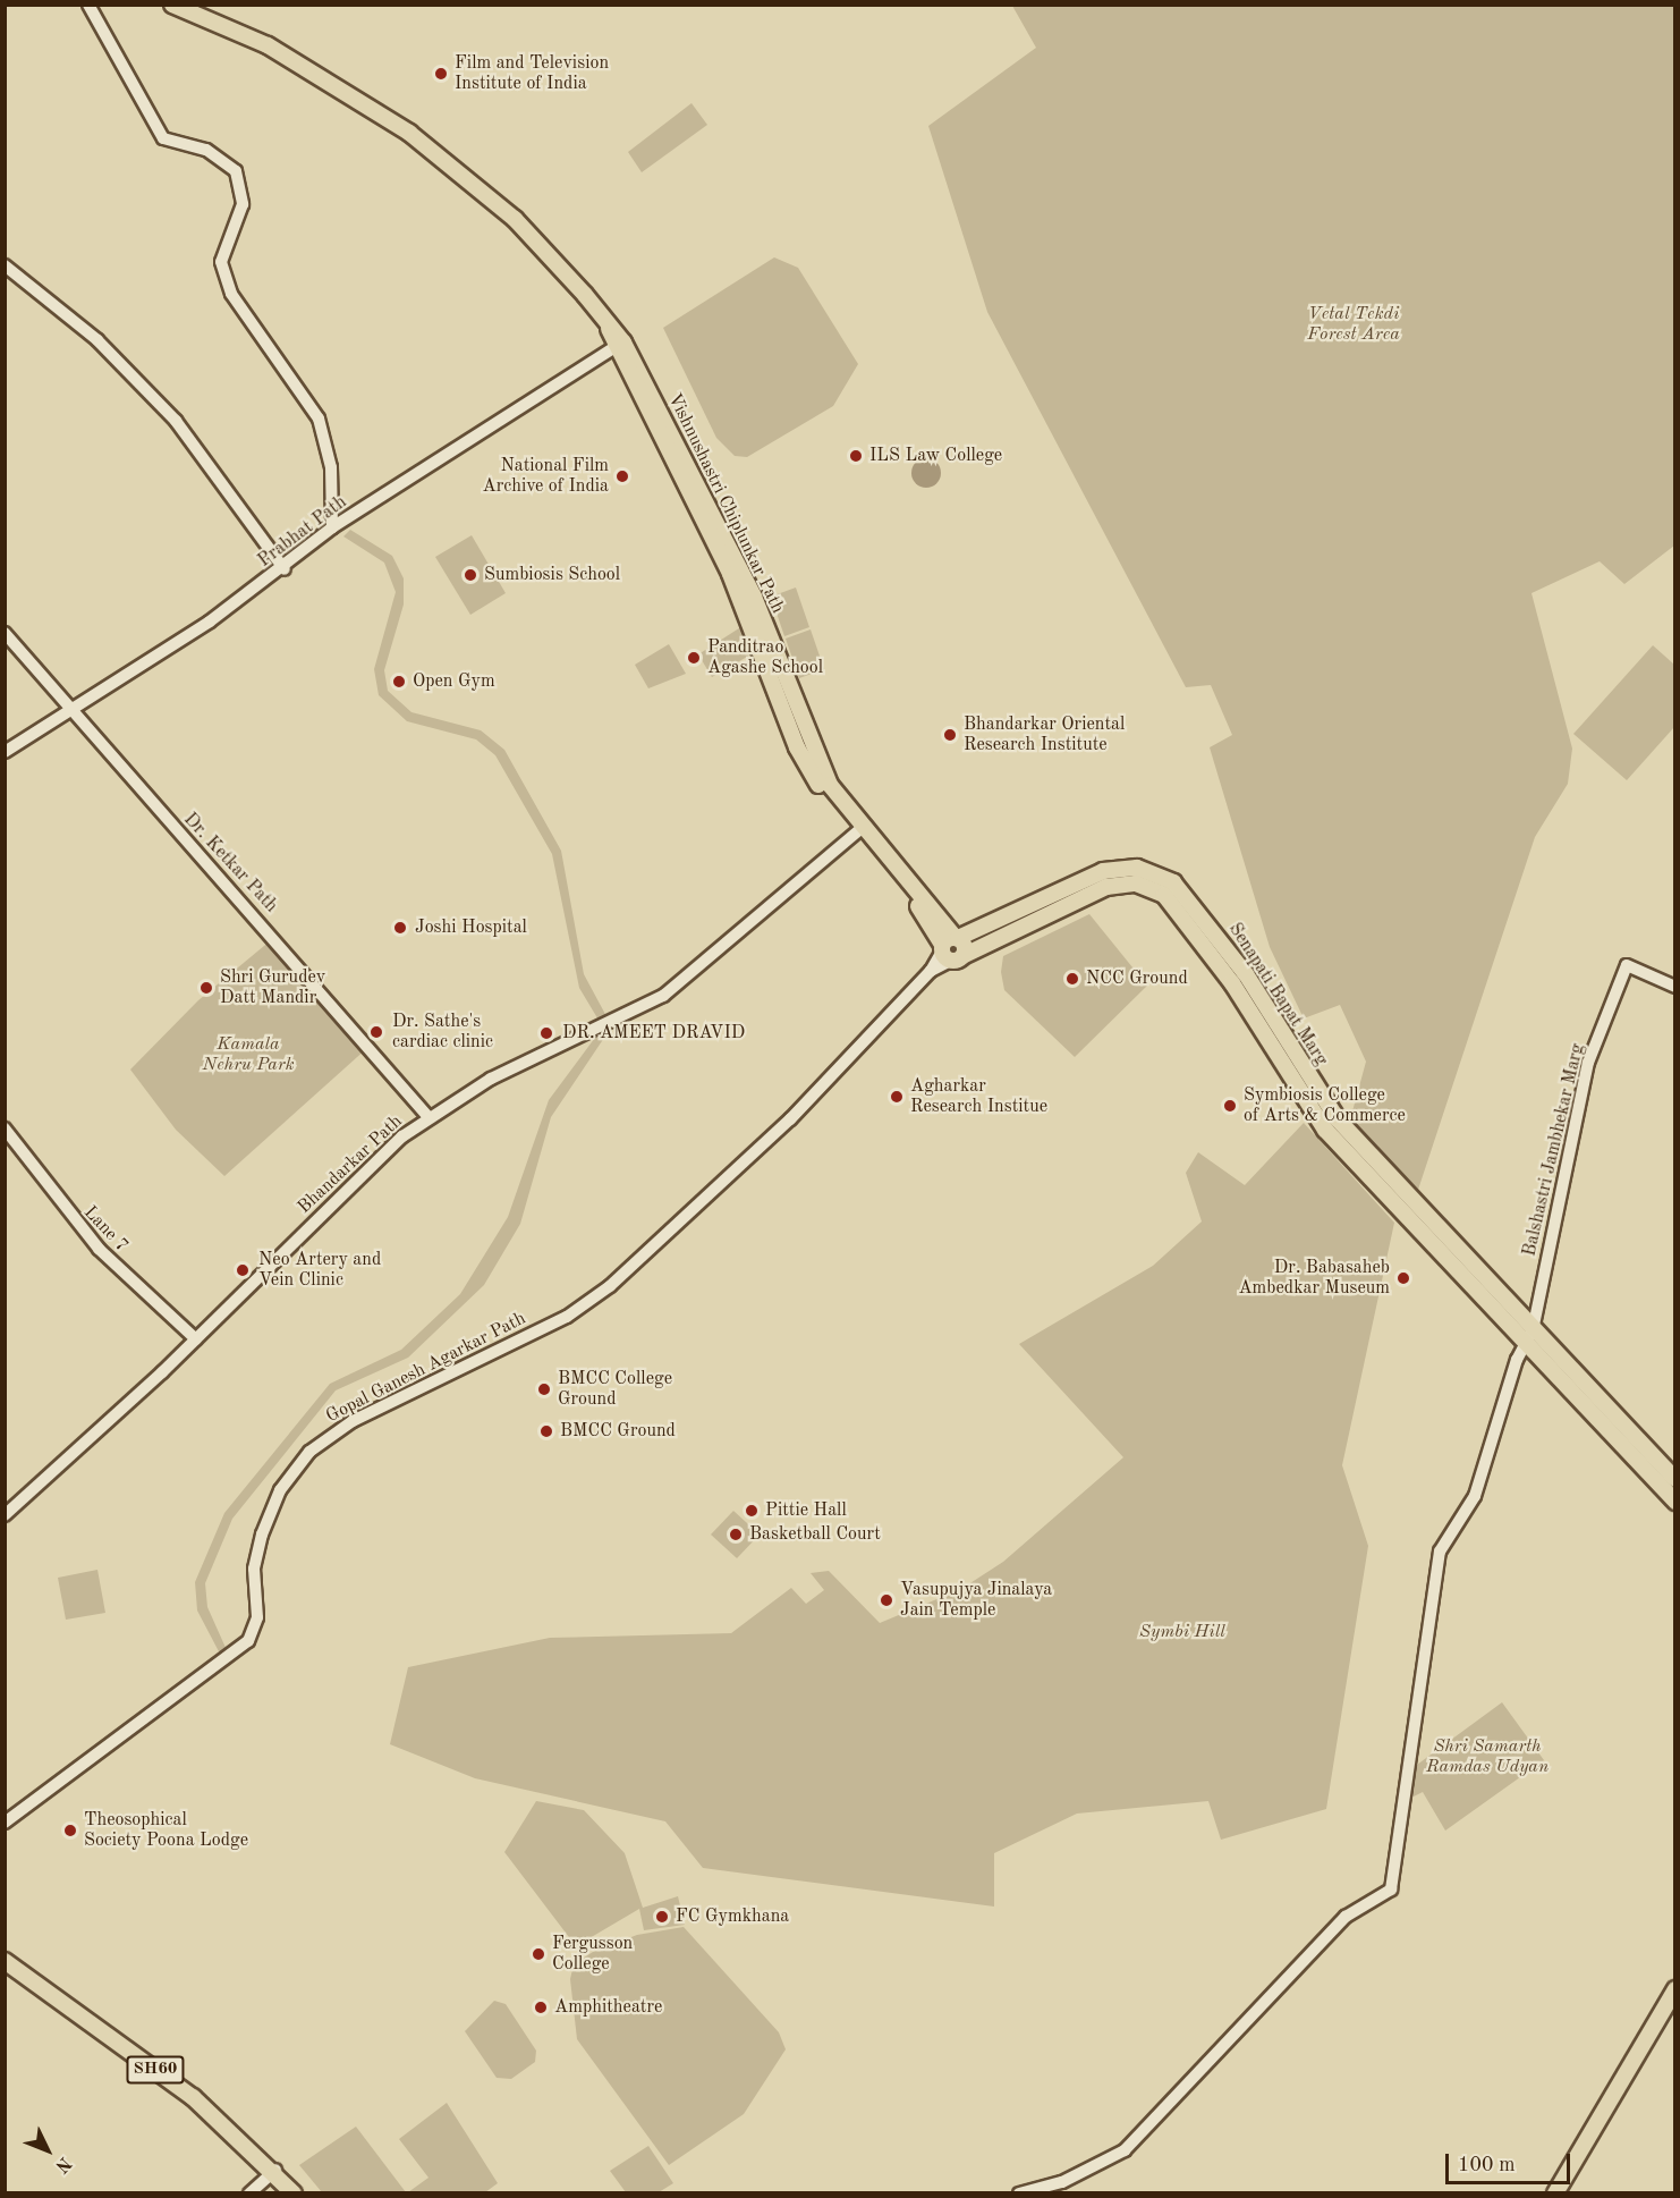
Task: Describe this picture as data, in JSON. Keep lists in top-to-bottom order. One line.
{"streets":{"main road":["Vishnushastri Chiplunkar Path","Senapati Bapat Marg","SH60"],"street":["Prabhat Path","Dr. Ketkar Path","Balshastri Jambhekar Marg","Bhandarkar Path","Lane 7","Gopal Ganesh Agarkar Path"]},"crossings":[["Vishnushastri Chiplunkar Path","Prabhat Path"],["Vishnushastri Chiplunkar Path","Senapati Bapat Marg"],["Vishnushastri Chiplunkar Path","Bhandarkar Path"],["Vishnushastri Chiplunkar Path","Gopal Ganesh Agarkar Path"],["Prabhat Path","Dr. Ketkar Path"],["Dr. Ketkar Path","Bhandarkar Path"],["Senapati Bapat Marg","Balshastri Jambhekar Marg"],["Senapati Bapat Marg","Gopal Ganesh Agarkar Path"],["Bhandarkar Path","Lane 7"]],"parks":["Vetal Tekdi Forest Area","Kamala Nehru Park","Symbi Hill","Shri Samarth Ramdas Udyan"],"places":["Film and Television Institute of India","ILS Law College","National Film Archive of India","Sumbiosis School","Panditrao Agashe School","Open Gym","Bhandarkar Oriental Research Institute","Joshi Hospital","NCC Ground","Shri Gurudev Datt Mandir","Dr. Sathe's cardiac clinic","DR. AMEET DRAVID","Agharkar Research Institue","Symbiosis College of Arts & Commerce","Neo Artery and Vein Clinic","Dr. Babasaheb Ambedkar Museum","BMCC College Ground","BMCC Ground","Pittie Hall","Basketball Court","Vasupujya Jinalaya Jain Temple","Theosophical Society Poona Lodge","FC Gymkhana","Fergusson College","Amphitheatre"],"scale_bar":"100 m","north":"bottom right"}
